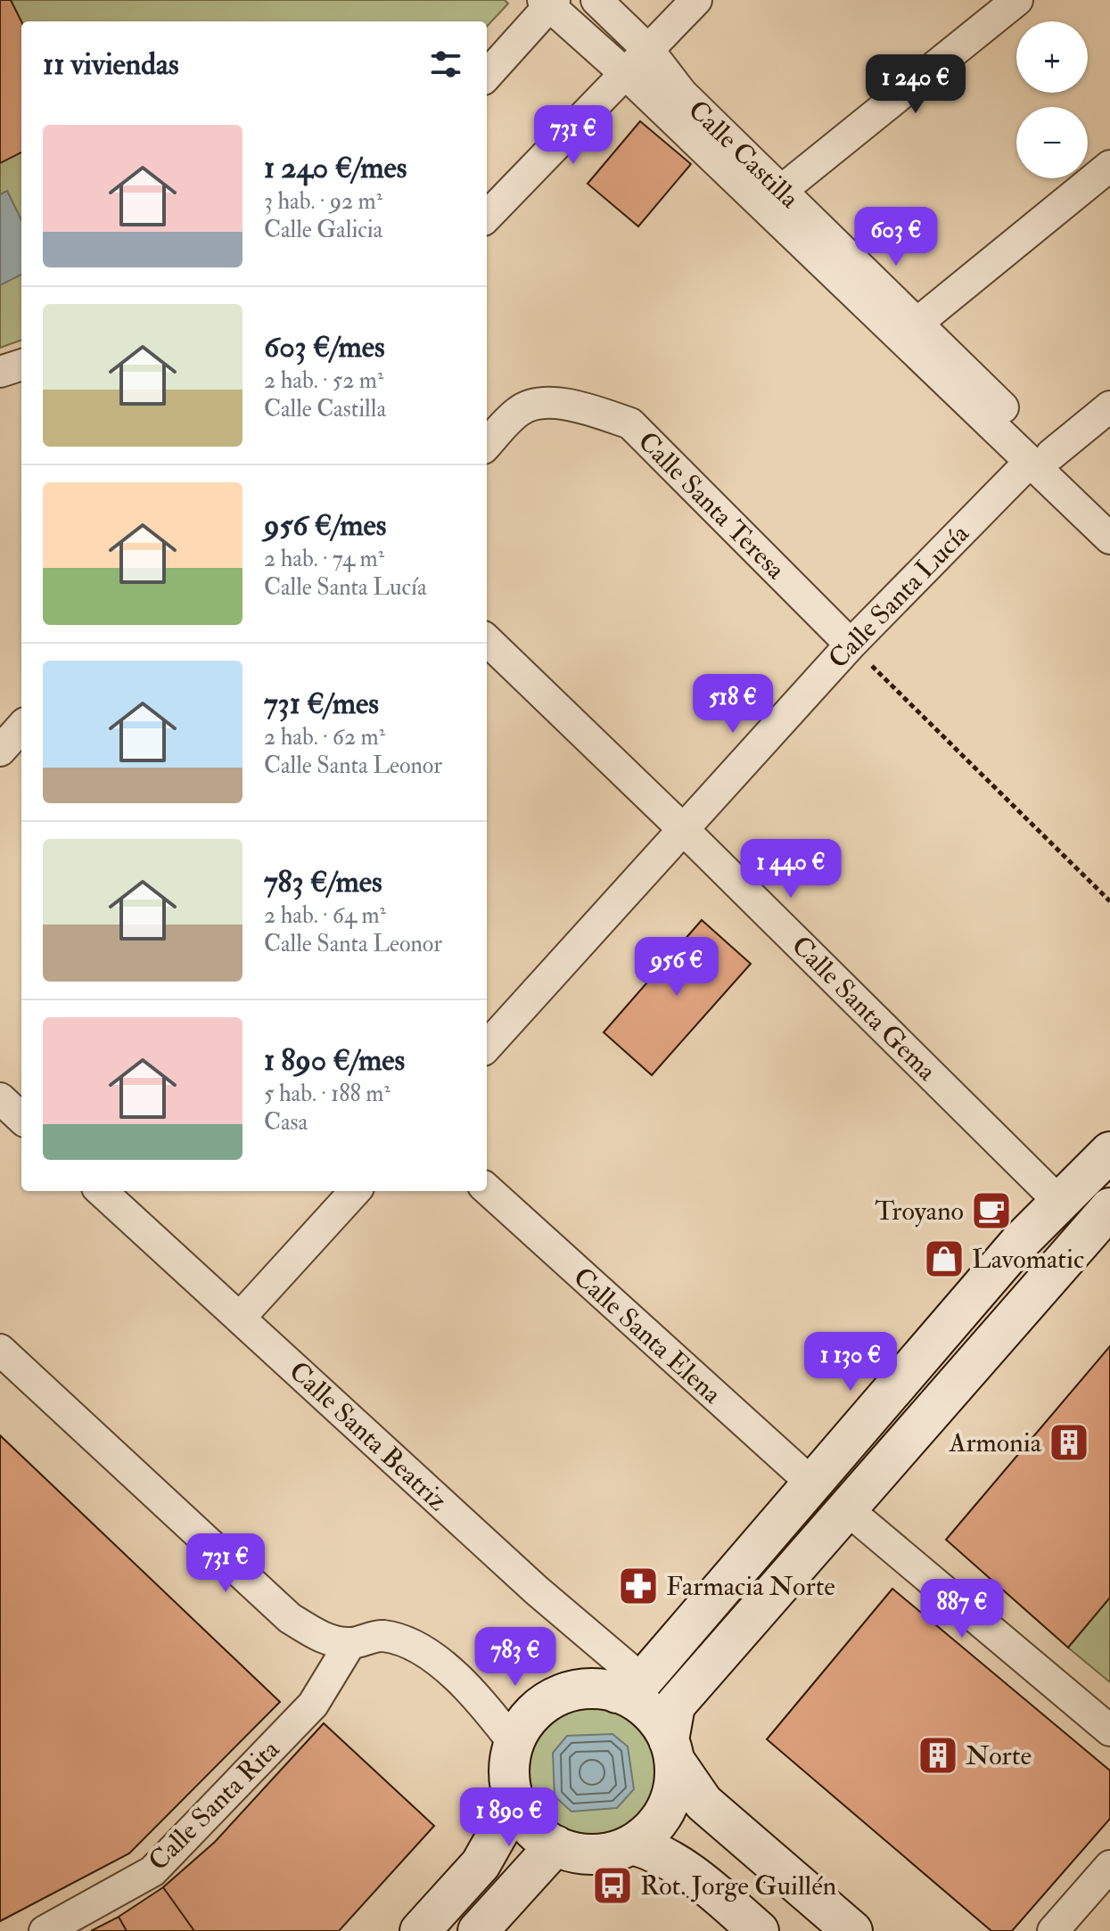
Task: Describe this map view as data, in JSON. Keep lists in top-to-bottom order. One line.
{"streets":{"street":["Calle Castilla","Calle Santa Teresa","Calle Santa Lucía","Calle Santa Gema","Calle Santa Elena","Calle Santa Beatriz","Calle Santa Rita"]},"crossings":[["Calle Castilla","Calle Santa Lucía"],["Calle Santa Teresa","Calle Santa Lucía"],["Calle Santa Lucía","Calle Santa Gema"]],"places":{"cafe":["Troyano"],"shop":["Lavomatic"],"building":["Armonia","Norte"],"pharmacy":["Farmacia Norte"],"bus stop":["Rot. Jorge Guillén"]},"page":{"map_buttons":["+","−"],"heading":"11 viviendas","price":["1 240 €","731 €","603 €","518 €","1 440 €","956 €","1 130 €","731 €","887 €","783 €","1 890 €"],"list":[{"name":"1 240 €/mes","note":"3 hab. · 92 m² · Calle Galicia"},{"name":"603 €/mes","note":"2 hab. · 52 m² · Calle Castilla"},{"name":"956 €/mes","note":"2 hab. · 74 m² · Calle Santa Lucía"},{"name":"731 €/mes","note":"2 hab. · 62 m² · Calle Santa Leonor"},{"name":"783 €/mes","note":"2 hab. · 64 m² · Calle Santa Leonor"},{"name":"1 890 €/mes","note":"5 hab. · 188 m² · Casa"}]}}
